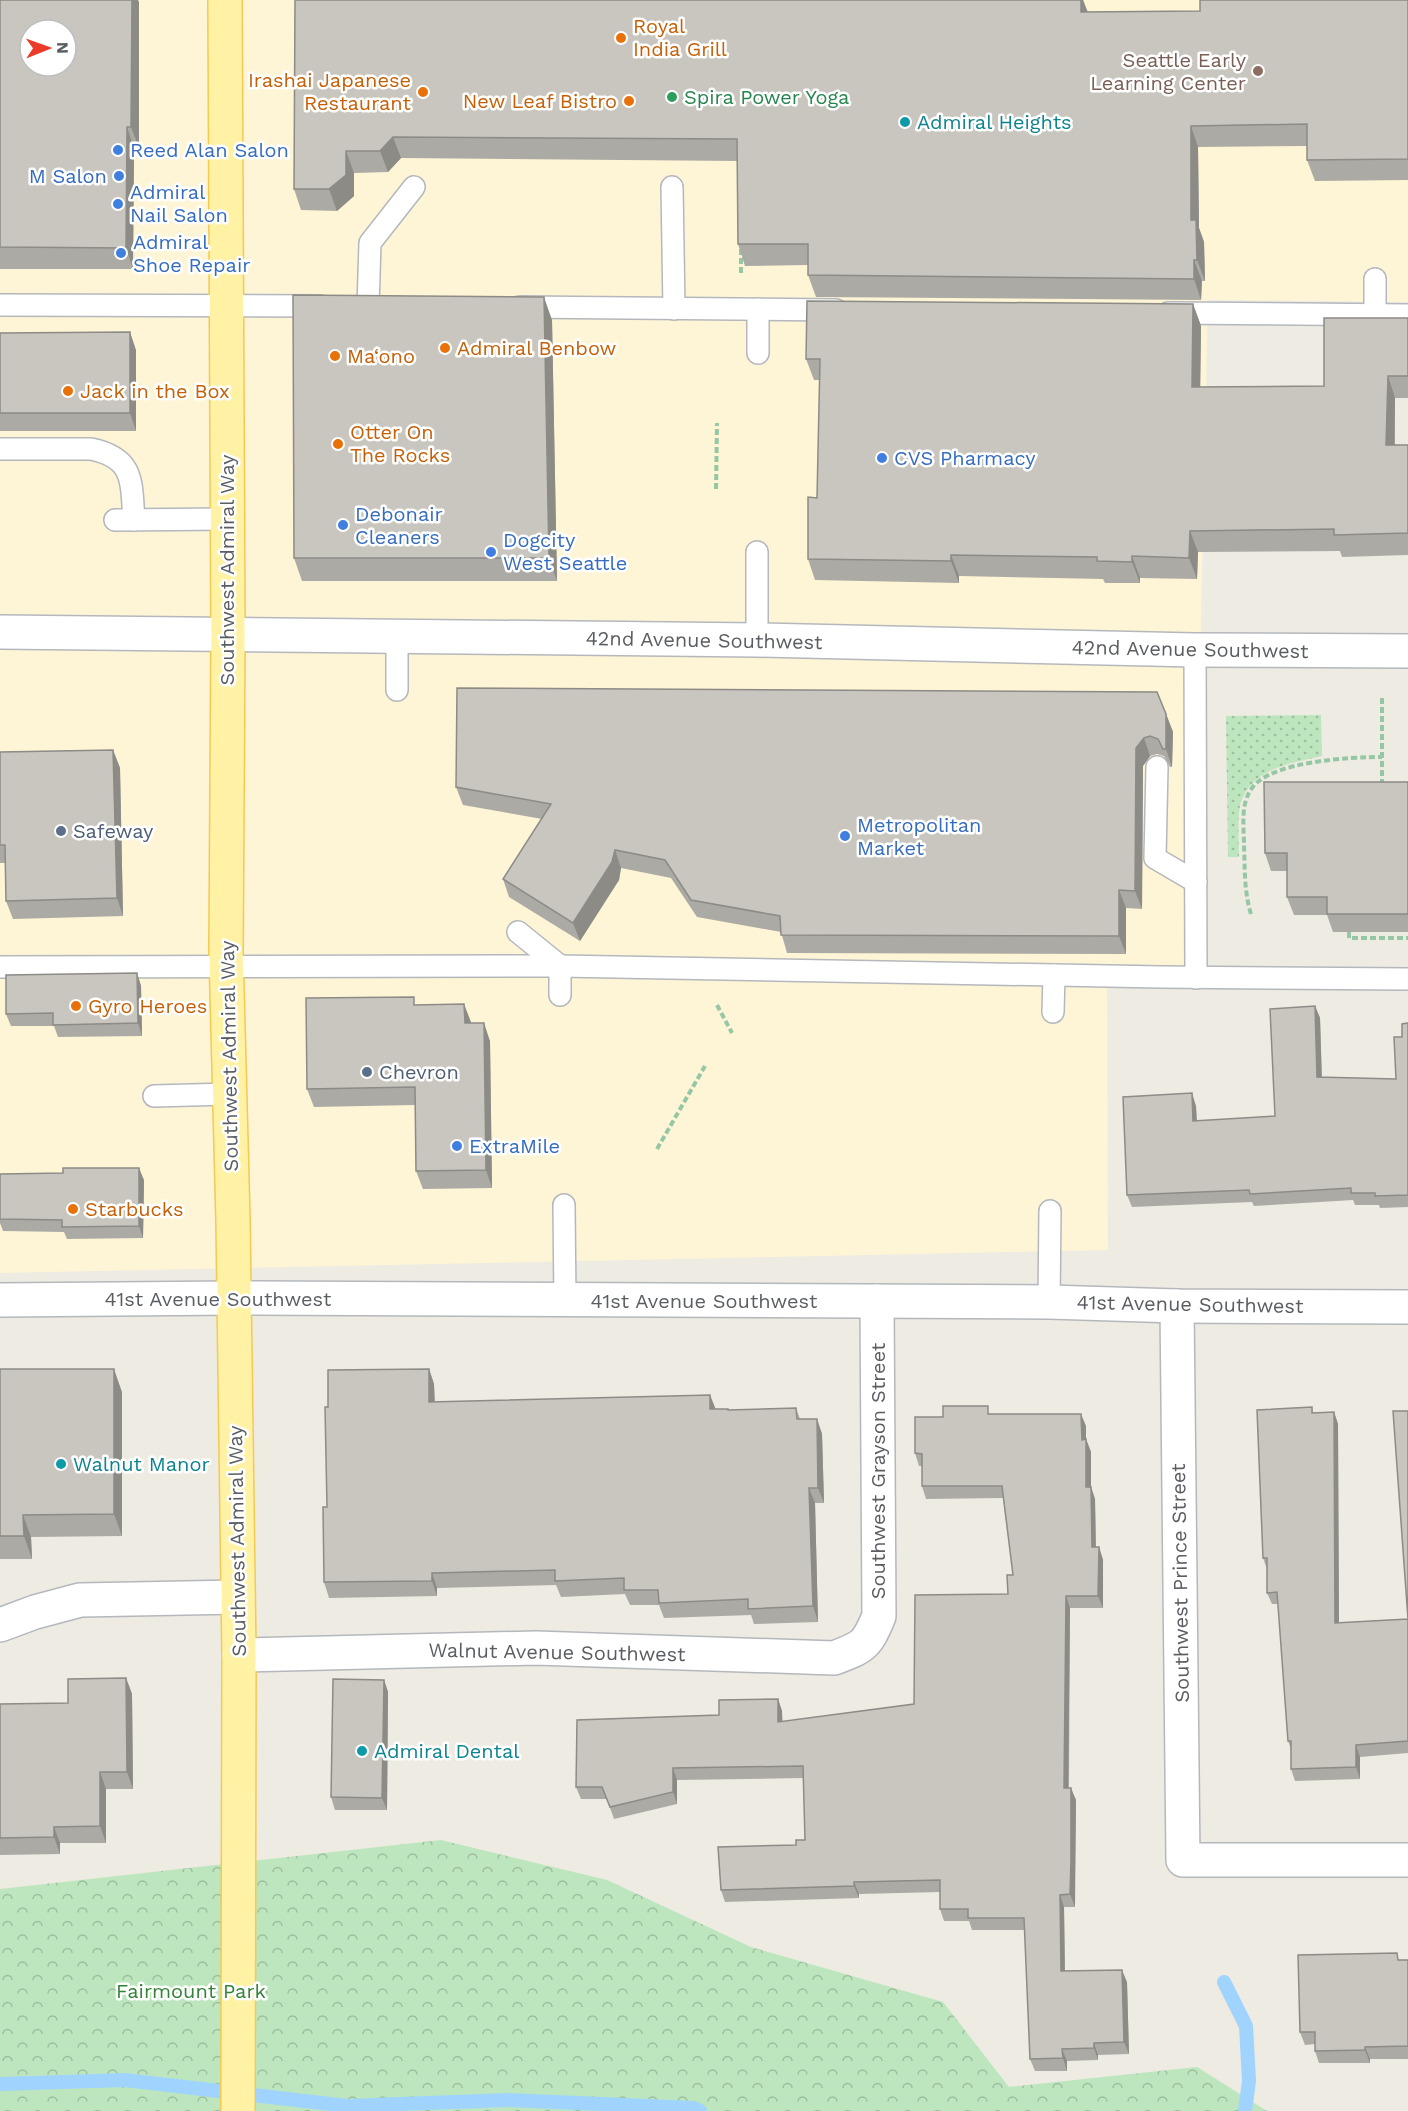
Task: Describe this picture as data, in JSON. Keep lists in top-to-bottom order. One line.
{"streets":{"main road":["Southwest Admiral Way"],"street":["42nd Avenue Southwest","41st Avenue Southwest","Southwest Grayson Street","Southwest Prince Street","Walnut Avenue Southwest"]},"crossings":[["Southwest Admiral Way","42nd Avenue Southwest"],["Southwest Admiral Way","41st Avenue Southwest"],["Southwest Admiral Way","Walnut Avenue Southwest"],["41st Avenue Southwest","Southwest Grayson Street"],["41st Avenue Southwest","Southwest Prince Street"],["Southwest Grayson Street","Walnut Avenue Southwest"]],"parks":["Fairmount Park"],"places":["Royal India Grill","Seattle Early Learning Center","Irashai Japanese Restaurant","Spira Power Yoga","New Leaf Bistro","Admiral Heights","Reed Alan Salon","M Salon","Admiral Nail Salon","Admiral Shoe Repair","Admiral Benbow","Ma‘ono","Jack in the Box","Otter On The Rocks","CVS Pharmacy","Debonair Cleaners","Dogcity West Seattle","Safeway","Metropolitan Market","Gyro Heroes","Chevron","ExtraMile","Starbucks","Walnut Manor","Admiral Dental"],"north":"right"}
